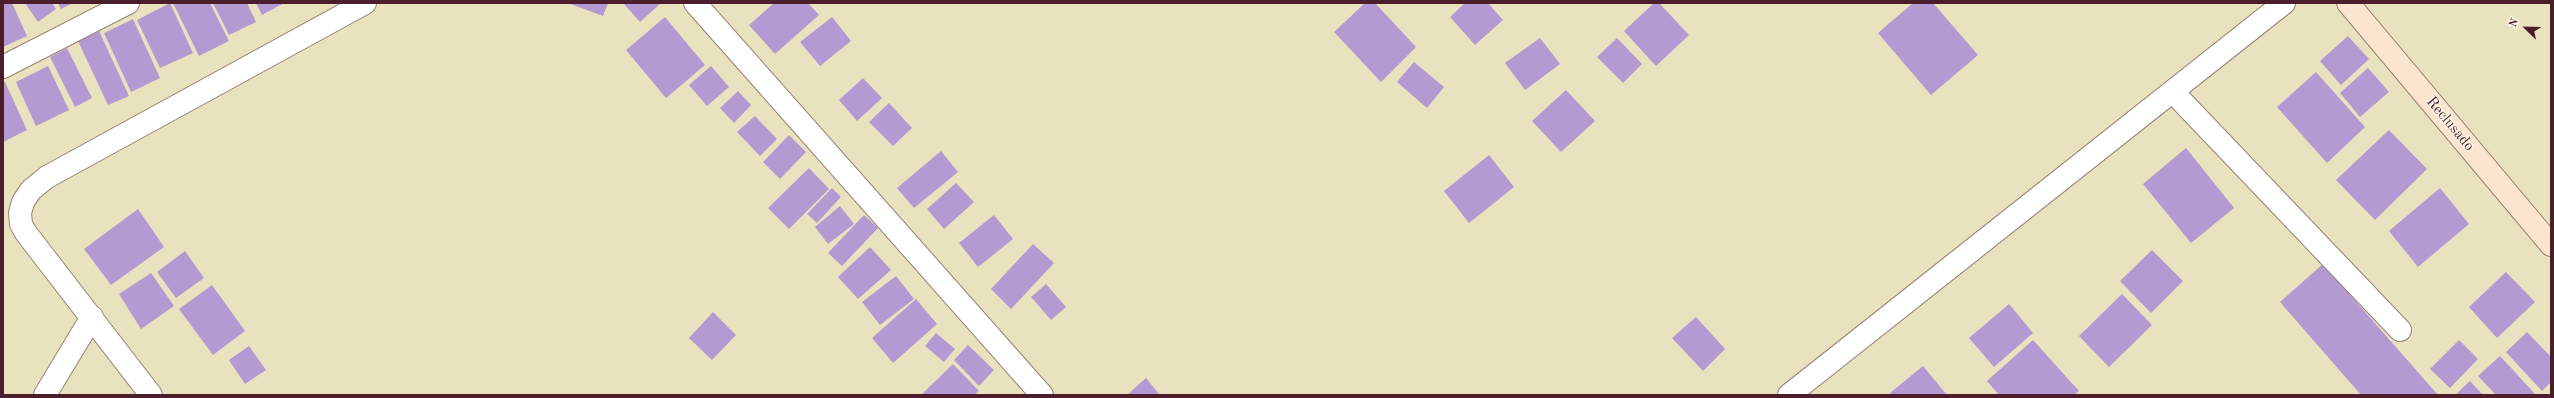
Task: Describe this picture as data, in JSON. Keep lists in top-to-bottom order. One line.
{"streets":{"street":["Reclusado"]},"north":"top left"}
